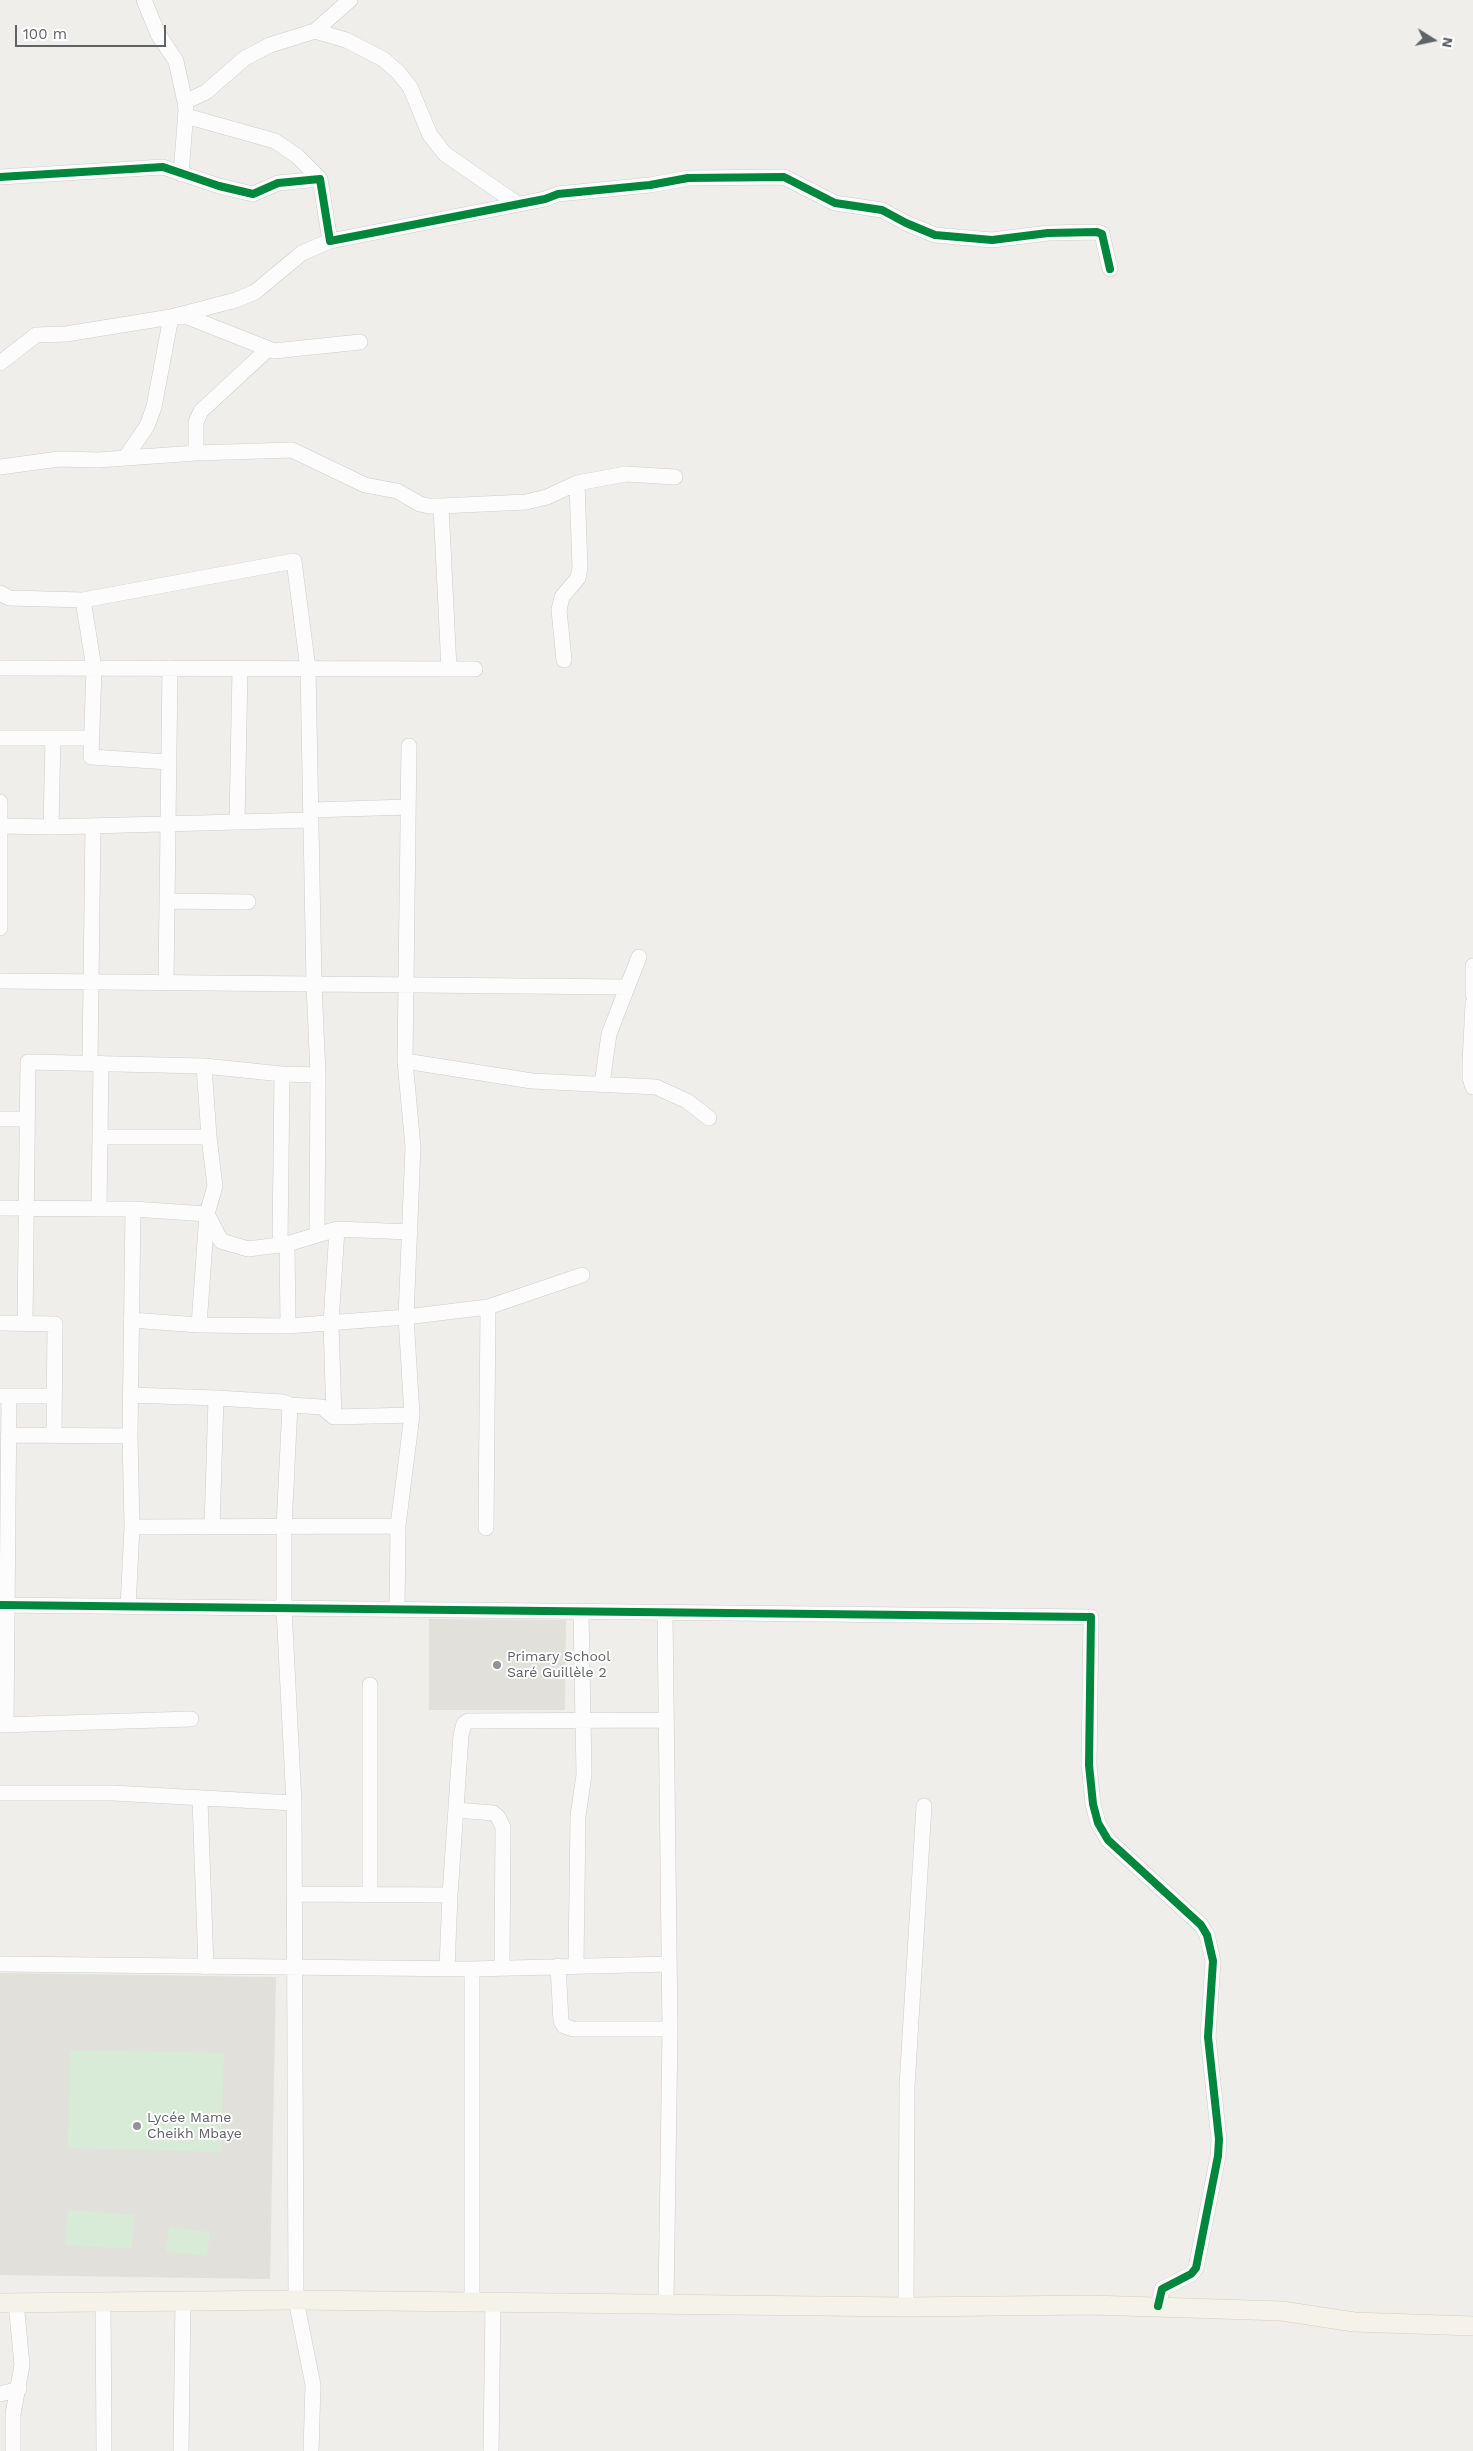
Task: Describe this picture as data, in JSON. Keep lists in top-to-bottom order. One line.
{"places":["Primary School Saré Guillèle 2","Lycée Mame Cheikh Mbaye"],"scale_bar":"100 m","north":"right"}
